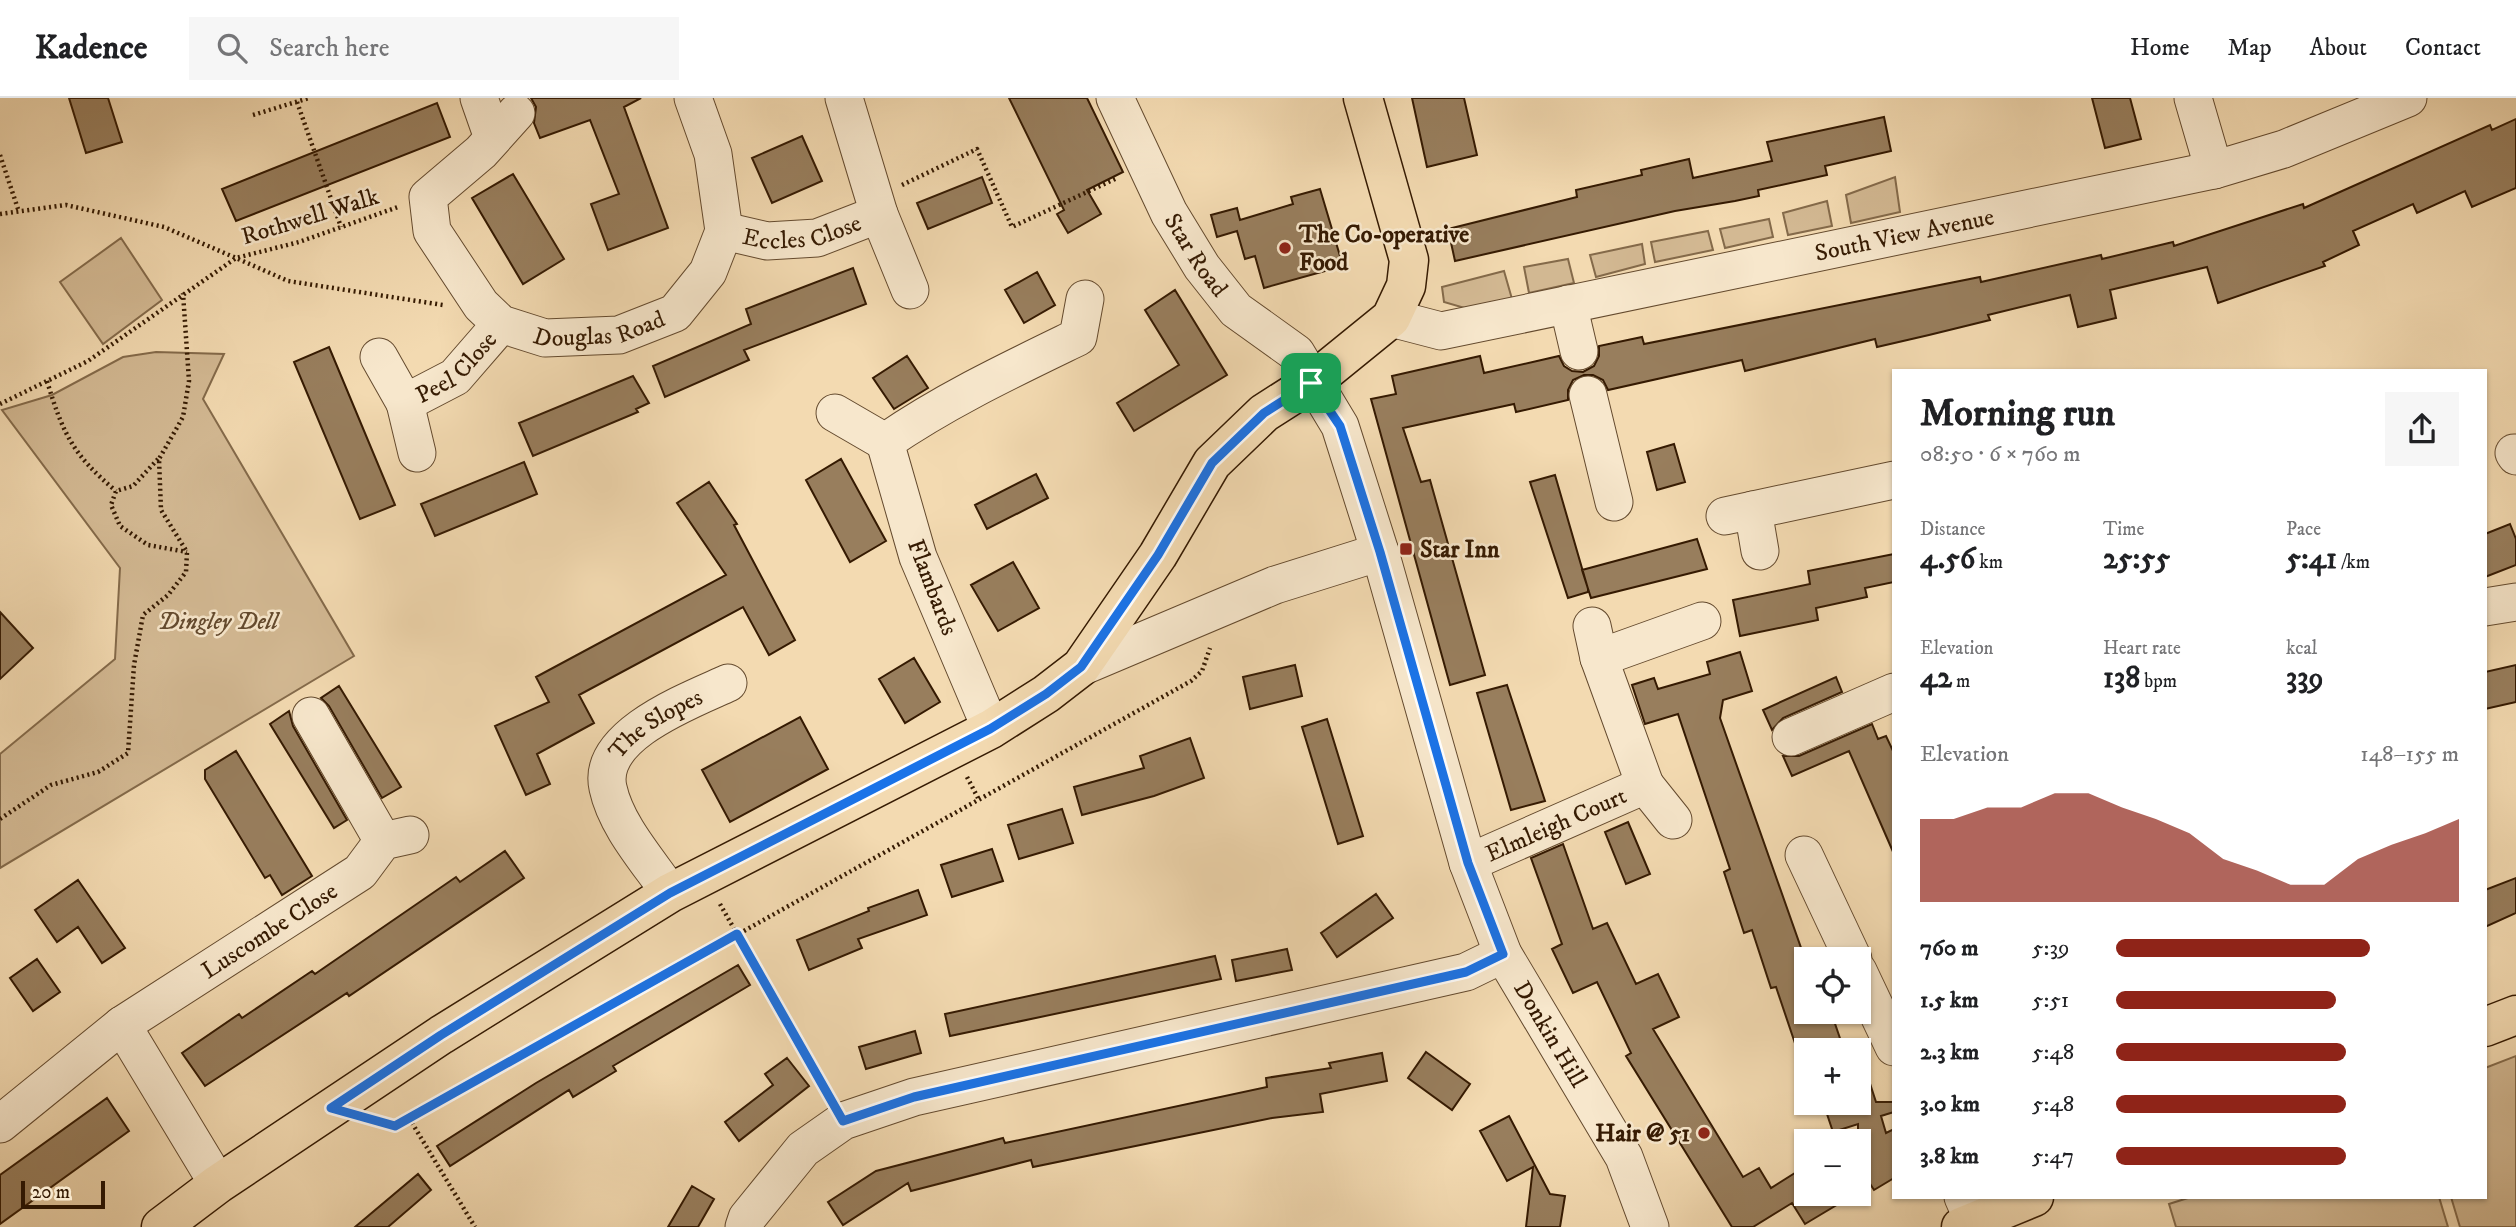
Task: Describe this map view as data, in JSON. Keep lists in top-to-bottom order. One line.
{"streets":{"street":["Eccles Close","South View Avenue","Star Road","Douglas Road","Peel Close","Flambards","The Slopes","Elmleigh Court","Luscombe Close","Donkin Hill"],"path":["Rothwell Walk"]},"crossings":[["Eccles Close","Douglas Road"],["Star Road","Donkin Hill"],["Douglas Road","Peel Close"],["Elmleigh Court","Donkin Hill"]],"parks":["Dingley Dell"],"places":{"other":["The Co-operative Food","Hair @ 51"],"transit":["Star Inn"]},"scale_bar":"20 m","page":{"header":"Kadence","search":"Search here","nav":["Home","Map","About","Contact"],"heading":["Morning run","08:50 · 6 × 760 m"],"stats":[["Distance","4.56 km"],["Time","25:55"],["Pace","5:41 /km"],["Elevation","42 m"],["Heart rate","138 bpm"],["kcal","339"]],"chart":["Elevation","148–155 m"],"list":[{"name":"760 m","note":"5:39"},{"name":"1.5 km","note":"5:51"},{"name":"2.3 km","note":"5:48"},{"name":"3.0 km","note":"5:48"},{"name":"3.8 km","note":"5:47"}],"map_buttons":["+","−"],"scale":"20 m"}}
